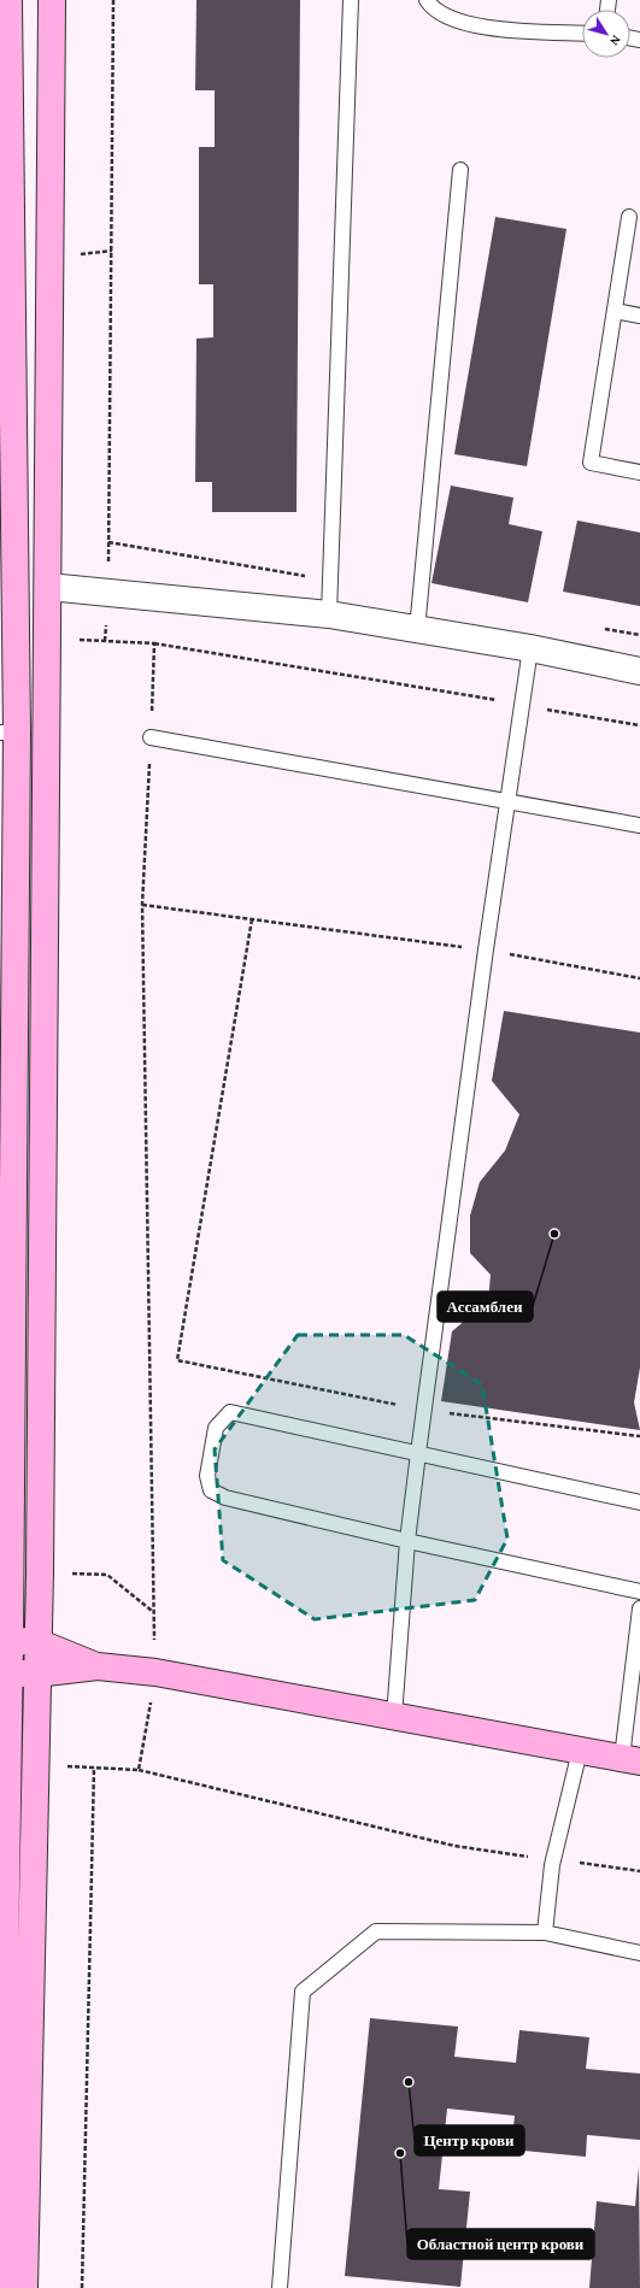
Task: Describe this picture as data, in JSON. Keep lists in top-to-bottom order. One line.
{"places":["Ассамблеи","Центр крови","Областной центр крови"],"north":"bottom right"}
